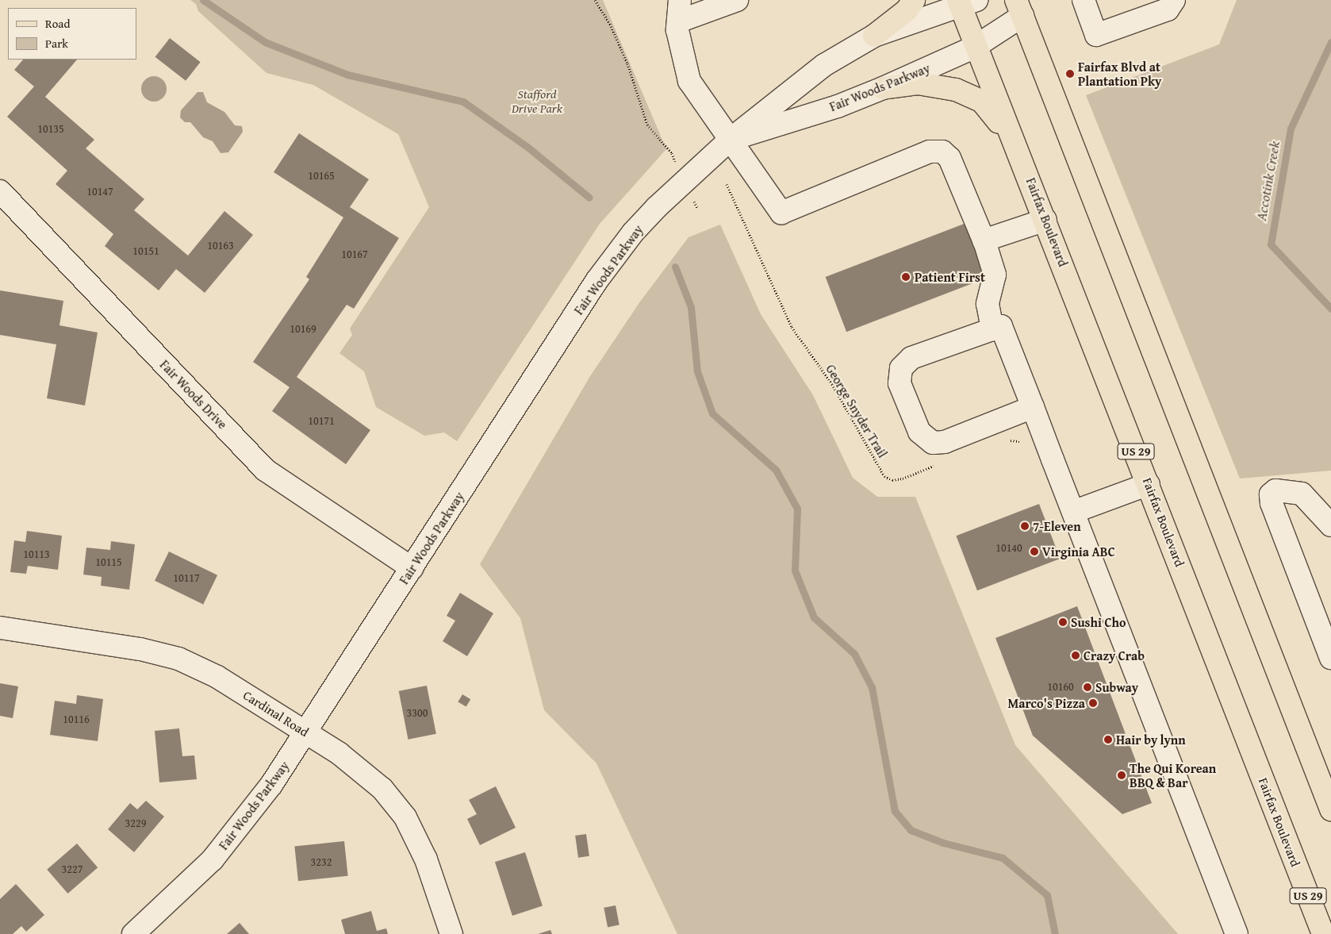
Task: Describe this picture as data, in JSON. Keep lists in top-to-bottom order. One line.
{"streets":{"main road":["Fairfax Boulevard","US 29"],"street":["Fair Woods Parkway","Fair Woods Drive","Cardinal Road"],"path":["George Snyder Trail"]},"crossings":[["Fair Woods Parkway","Fairfax Boulevard"],["Fair Woods Parkway","Fair Woods Drive"],["Fair Woods Parkway","Cardinal Road"]],"water":["Accotink Creek"],"parks":["Stafford Drive Park"],"places":["Fairfax Blvd at Plantation Pky","Patient First","7-Eleven","Virginia ABC","Sushi Cho","Crazy Crab","Subway","Marco's Pizza","Hair by lynn","The Qui Korean BBQ & Bar"],"house_numbers":["10135","10165","10147","10163","10151","10167","10169","10171","10140","10113","10115","10117","10160","3300","10116","3229","3232","3227"],"legend":["Road","Park"]}
